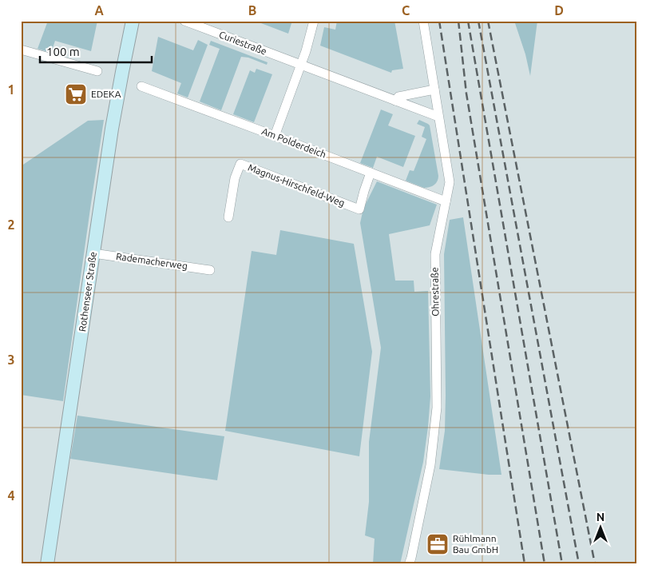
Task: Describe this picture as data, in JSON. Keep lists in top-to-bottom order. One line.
{"streets":{"street":["Curiestraße","Am Polderdeich","Magnus-Hirschfeld-Weg","Rademacherweg","Rothenseer Straße","Ohrestraße"]},"crossings":[["Curiestraße","Ohrestraße"],["Am Polderdeich","Magnus-Hirschfeld-Weg"],["Am Polderdeich","Ohrestraße"],["Rademacherweg","Rothenseer Straße"]],"places":{"supermarket":["EDEKA"],"office":["Rühlmann Bau GmbH"]},"scale_bar":"100 m","north":"top","grid":{"columns":["A","B","C","D"],"rows":["1","2","3","4"]}}
